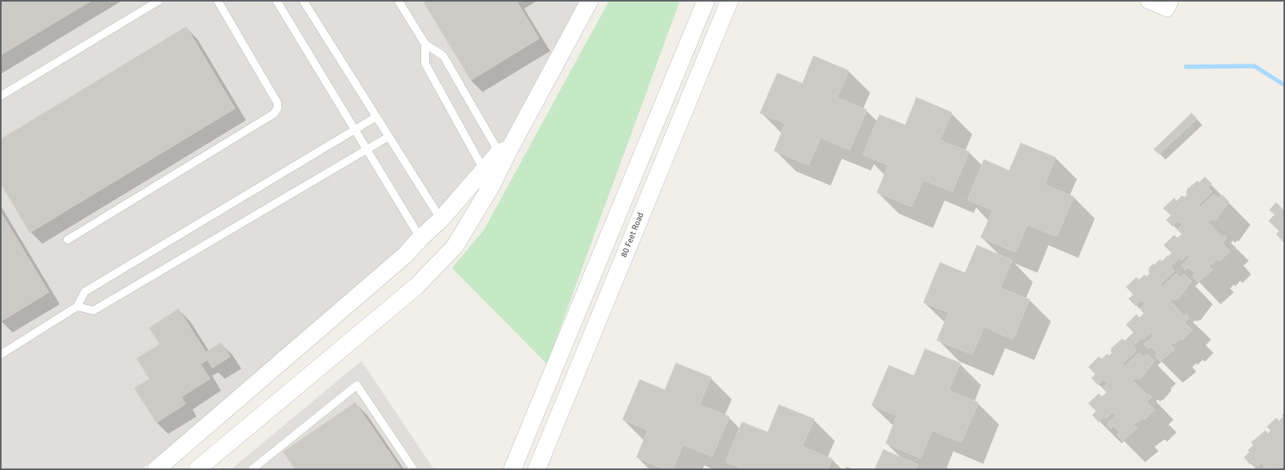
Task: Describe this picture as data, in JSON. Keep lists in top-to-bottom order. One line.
{"streets":{"street":["80 Feet Road"]}}
